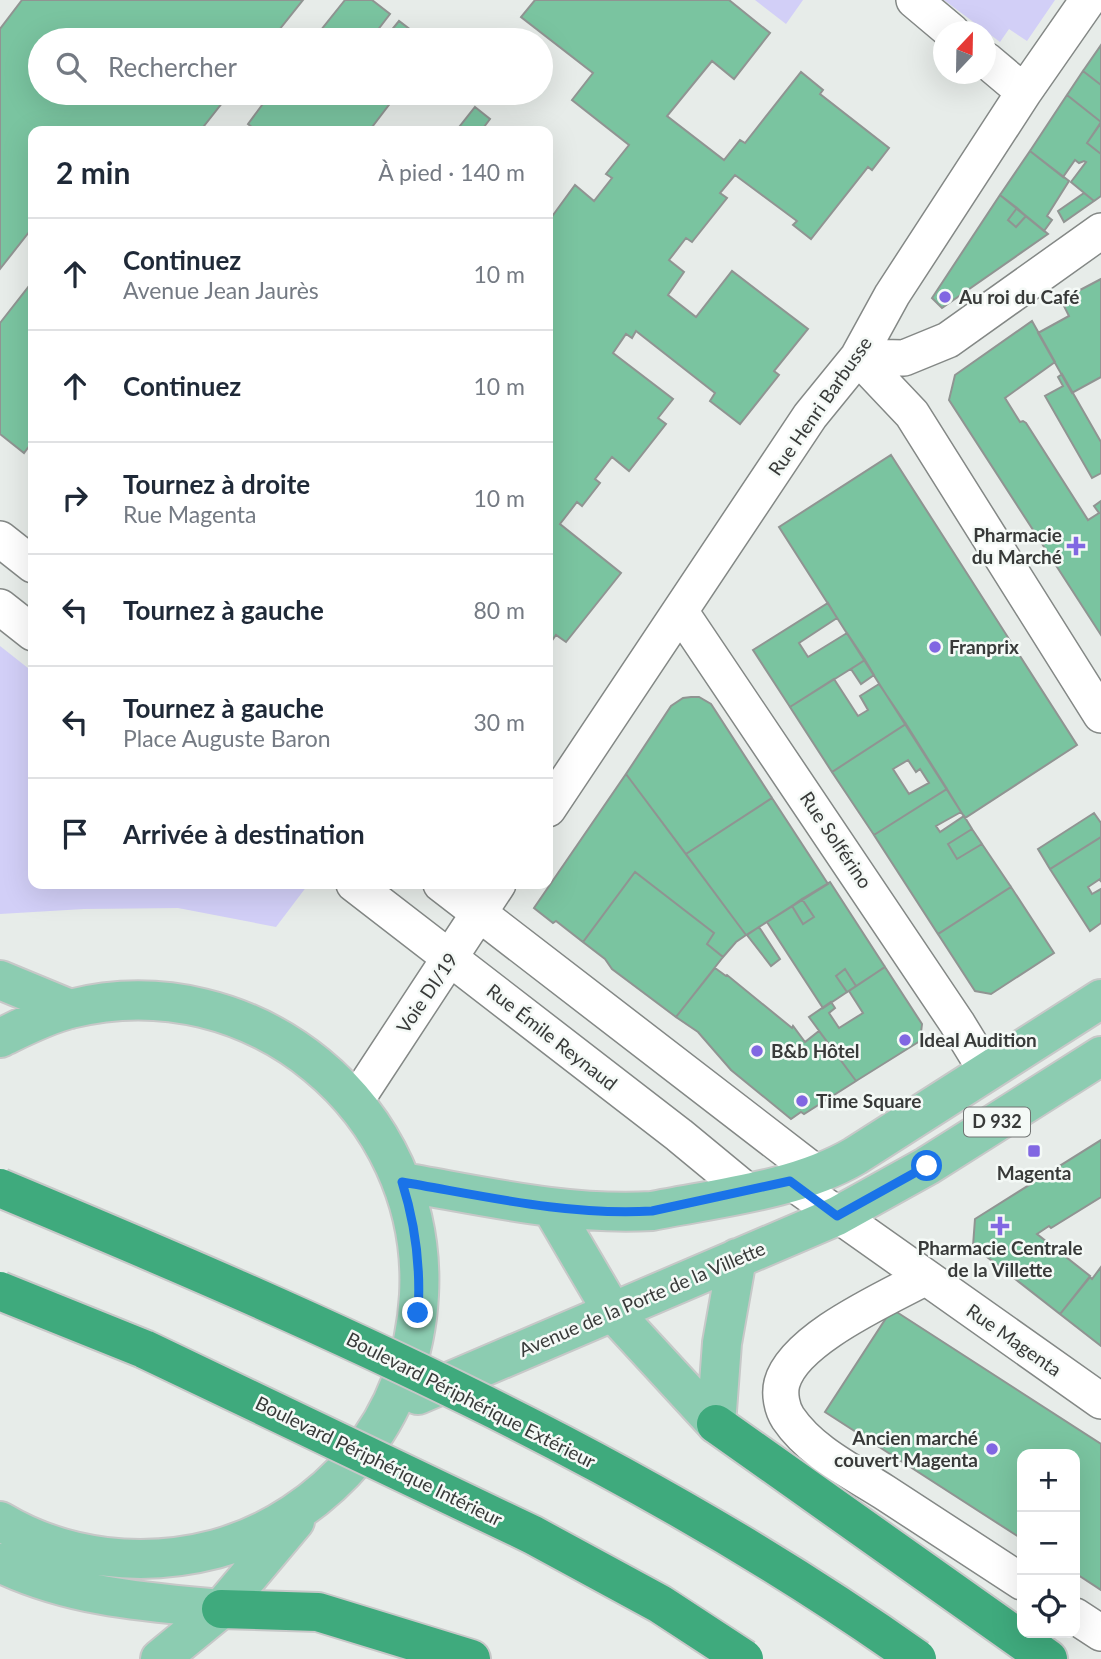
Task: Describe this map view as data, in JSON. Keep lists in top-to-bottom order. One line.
{"streets":{"highway":["Boulevard Périphérique Extérieur","Boulevard Périphérique Intérieur"],"main road":["D 932","Avenue de la Porte de la Villette"],"street":["Rue Henri Barbusse","Rue Solférino","Voie DI/19","Rue Émile Reynaud","Rue Magenta"]},"crossings":[["Rue Henri Barbusse","Rue Solférino"],["Rue Solférino","D 932"],["Voie DI/19","Rue Émile Reynaud"],["D 932","Rue Magenta"],["Avenue de la Porte de la Villette","Rue Magenta"]],"places":{"other":["Au roi du Café","Franprix","Ideal Audition","B&b Hôtel","Time Square","Ancien marché couvert Magenta"],"health":["Pharmacie du Marché","Pharmacie Centrale de la Villette"],"transit":["Magenta"]},"north":"top","page":{"search":"Rechercher","heading":["2 min","À pied · 140 m"],"list":[["Continuez","Avenue Jean Jaurès","10 m"],["Continuez","10 m"],["Tournez à droite","Rue Magenta","10 m"],["Tournez à gauche","80 m"],["Tournez à gauche","Place Auguste Baron","30 m"],"Arrivée à destination"],"map_buttons":["+","−"]}}
